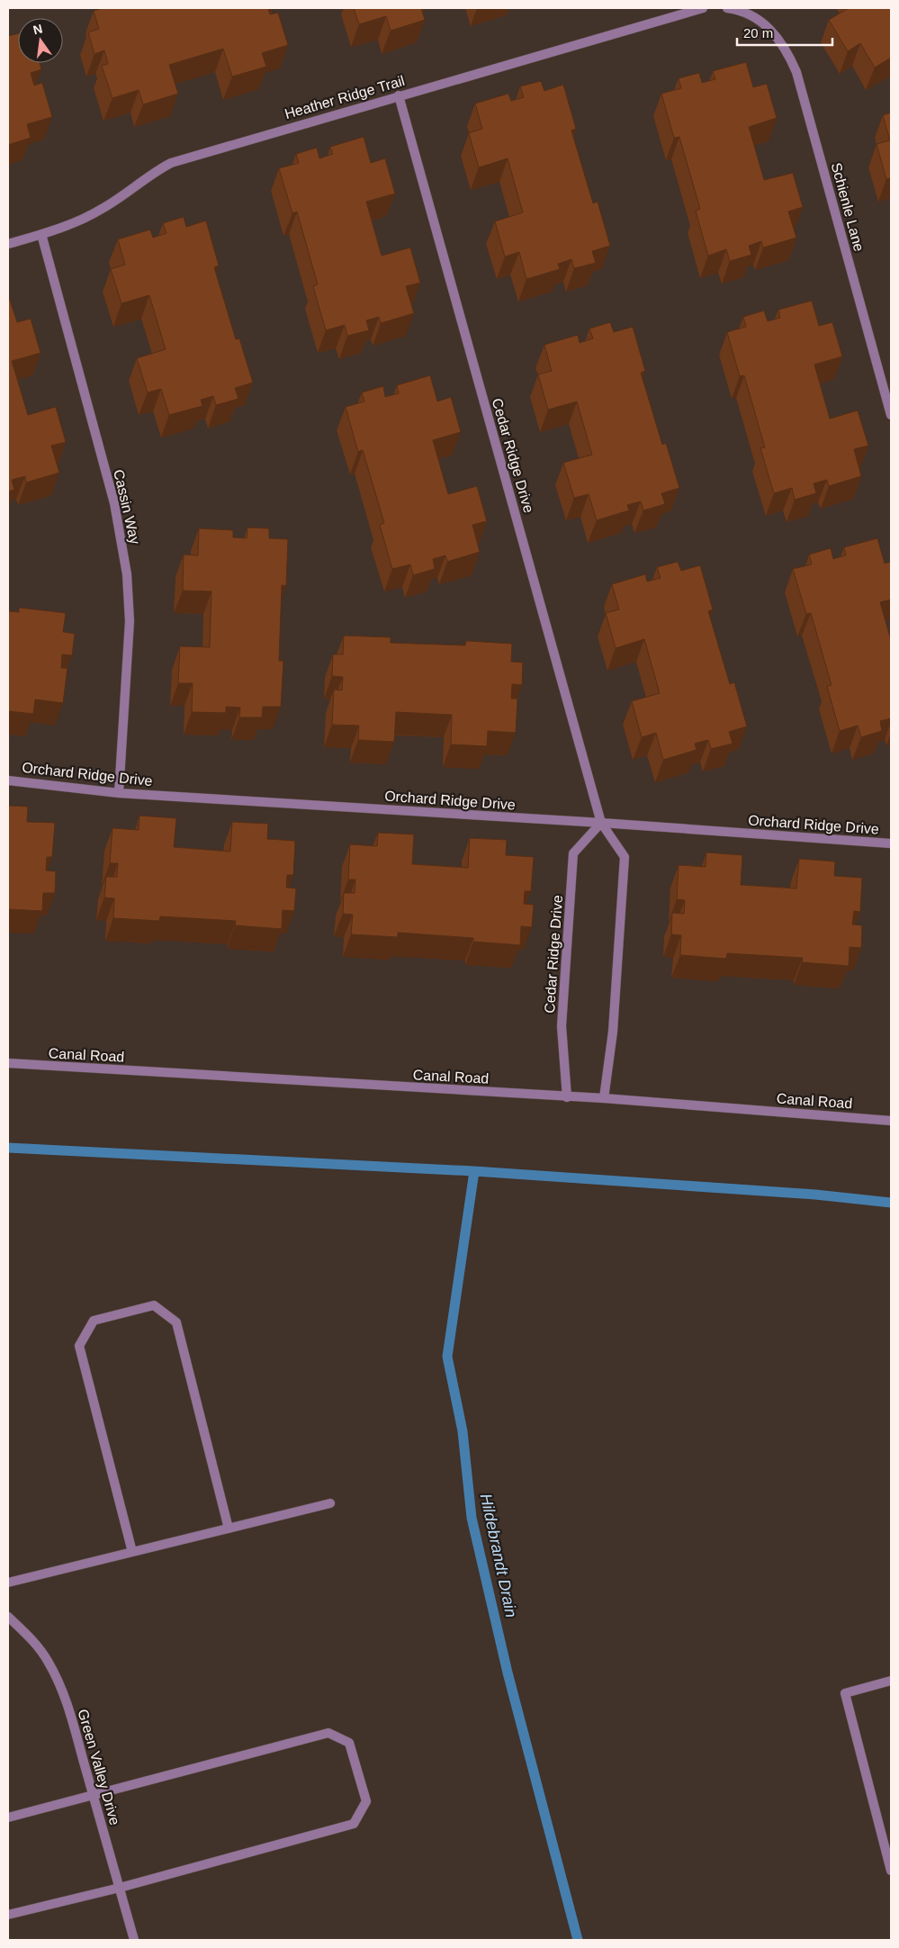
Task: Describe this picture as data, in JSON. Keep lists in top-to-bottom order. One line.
{"streets":{"street":["Heather Ridge Trail","Schienle Lane","Cedar Ridge Drive","Cassin Way","Orchard Ridge Drive","Canal Road","Green Valley Drive"]},"crossings":[["Heather Ridge Trail","Cedar Ridge Drive"],["Heather Ridge Trail","Cassin Way"],["Cedar Ridge Drive","Orchard Ridge Drive"],["Cedar Ridge Drive","Canal Road"],["Cassin Way","Orchard Ridge Drive"]],"water":["Hildebrandt Drain"],"scale_bar":"20 m","north":"top"}
